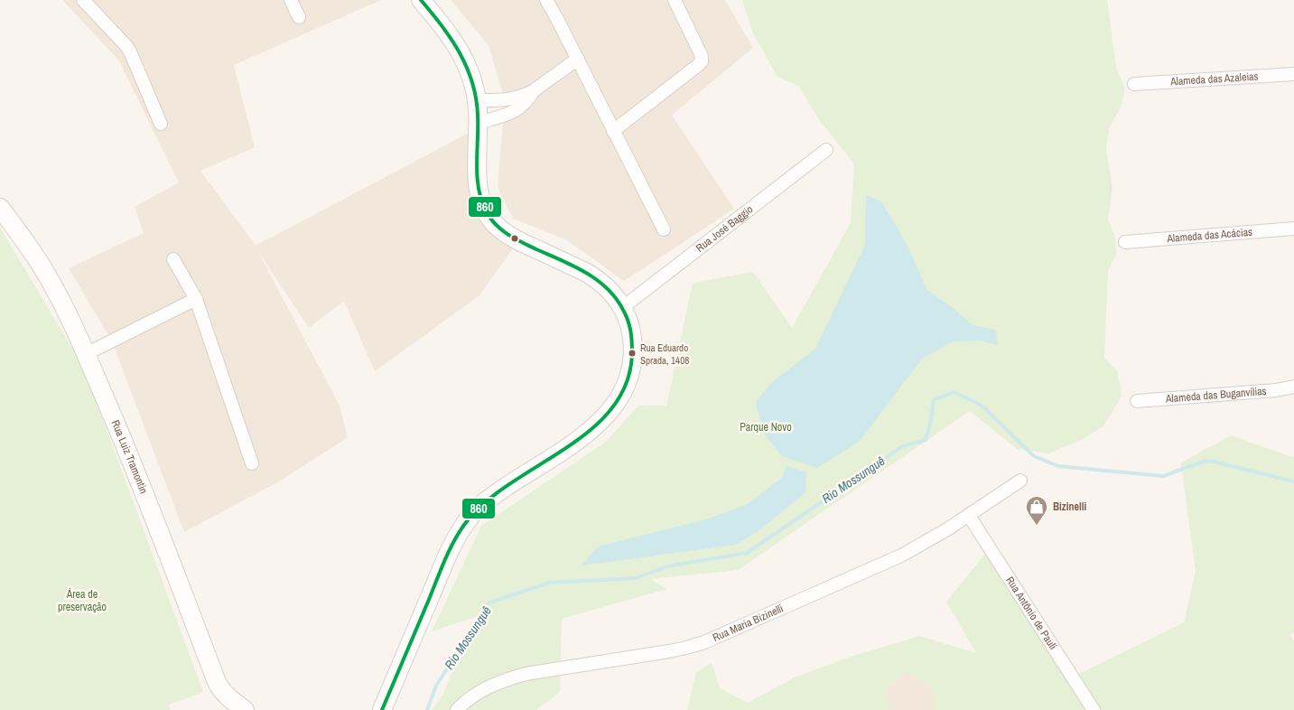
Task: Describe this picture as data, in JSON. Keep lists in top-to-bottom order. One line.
{"streets":{"main road":["Rua Luiz Tramontin"],"street":["Alameda das Azaleias","Rua José Baggio","Alameda das Acácias","Alameda das Buganvílias","Rua Antônio de Pauli","Rua Maria Bizinelli"]},"crossings":[["Rua Antônio de Pauli","Rua Maria Bizinelli"]],"water":["Rio Mossunguê"],"parks":["Parque Novo","Área de preservação"],"places":{"other":["Rua Eduardo Sprada, 1408"],"shop":["Bizinelli"]},"lines":["transit line 860"]}
